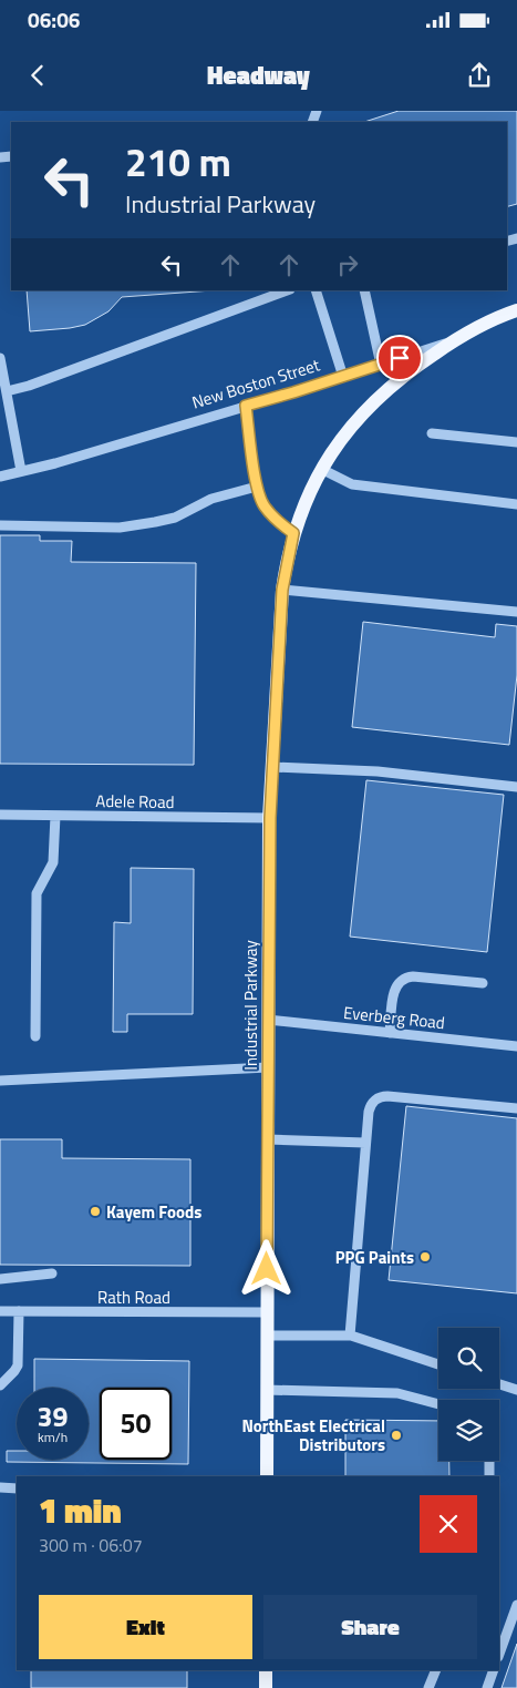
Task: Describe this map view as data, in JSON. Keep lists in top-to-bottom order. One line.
{"streets":{"main road":["New Boston Street","Industrial Parkway"],"street":["Adele Road","Everberg Road","Rath Road"]},"crossings":[["New Boston Street","Industrial Parkway"],["Adele Road","Industrial Parkway"],["Industrial Parkway","Everberg Road"],["Industrial Parkway","Rath Road"]],"places":["Kayem Foods","PPG Paints","NorthEast Electrical Distributors"],"page":{"status":"06:06","header":"Headway","turn":["210 m","Industrial Parkway"],"speed":"39 km/h","limit":"50","heading":["1 min","300 m · 06:07"],"buttons":["Exit","Share"]}}
